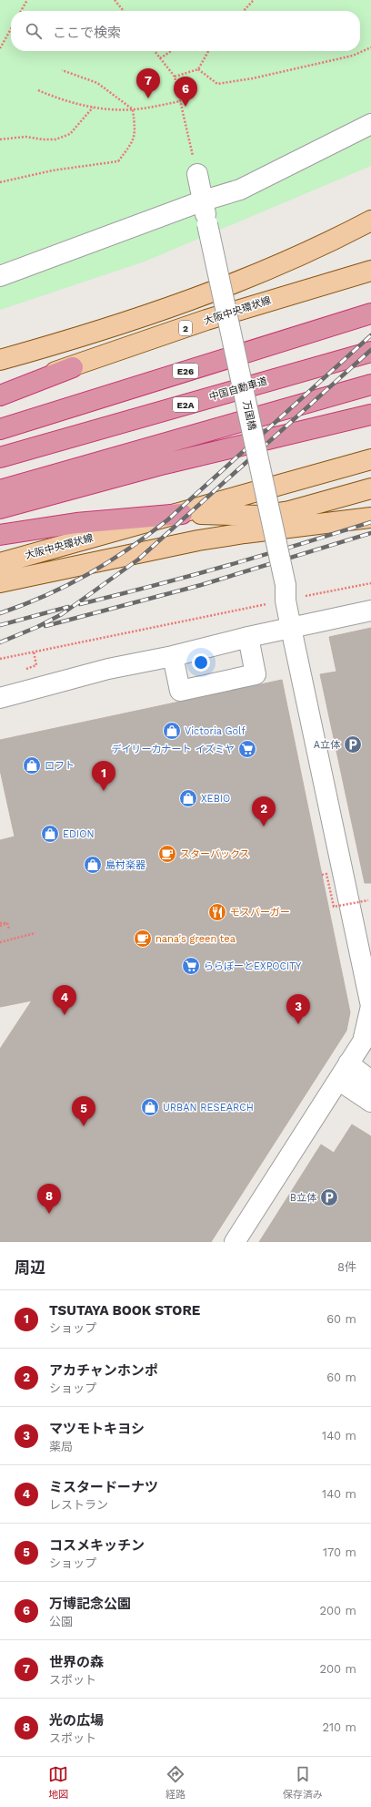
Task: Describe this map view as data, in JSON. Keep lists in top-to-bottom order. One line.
{"streets":{"highway":["E26","中国自動車道","E2A"],"main road":["大阪中央環状線","2"],"lane":["万国橋"]},"places":{"shop":["Victoria Golf","ロフト","XEBIO","EDION","島村楽器","URBAN RESEARCH"],"parking":["A立体","B立体"],"supermarket":["デイリーカナート イズミヤ","ららぽーとEXPOCITY"],"cafe":["スターバックス","nana's green tea"],"restaurant":["モスバーガー"]},"page":{"search":"ここで検索","pins":["7","6","1","2","4","3","5","8"],"heading":["周辺","8件"],"list":[{"mark":"1","name":"TSUTAYA BOOK STORE","note":"ショップ","value":"60 m"},{"mark":"2","name":"アカチャンホンポ","note":"ショップ","value":"60 m"},{"mark":"3","name":"マツモトキヨシ","note":"薬局","value":"140 m"},{"mark":"4","name":"ミスタードーナツ","note":"レストラン","value":"140 m"},{"mark":"5","name":"コスメキッチン","note":"ショップ","value":"170 m"},{"mark":"6","name":"万博記念公園","note":"公園","value":"200 m"},{"mark":"7","name":"世界の森","note":"スポット","value":"200 m"},{"mark":"8","name":"光の広場","note":"スポット","value":"210 m"}],"nav":["地図","経路","保存済み"]}}
